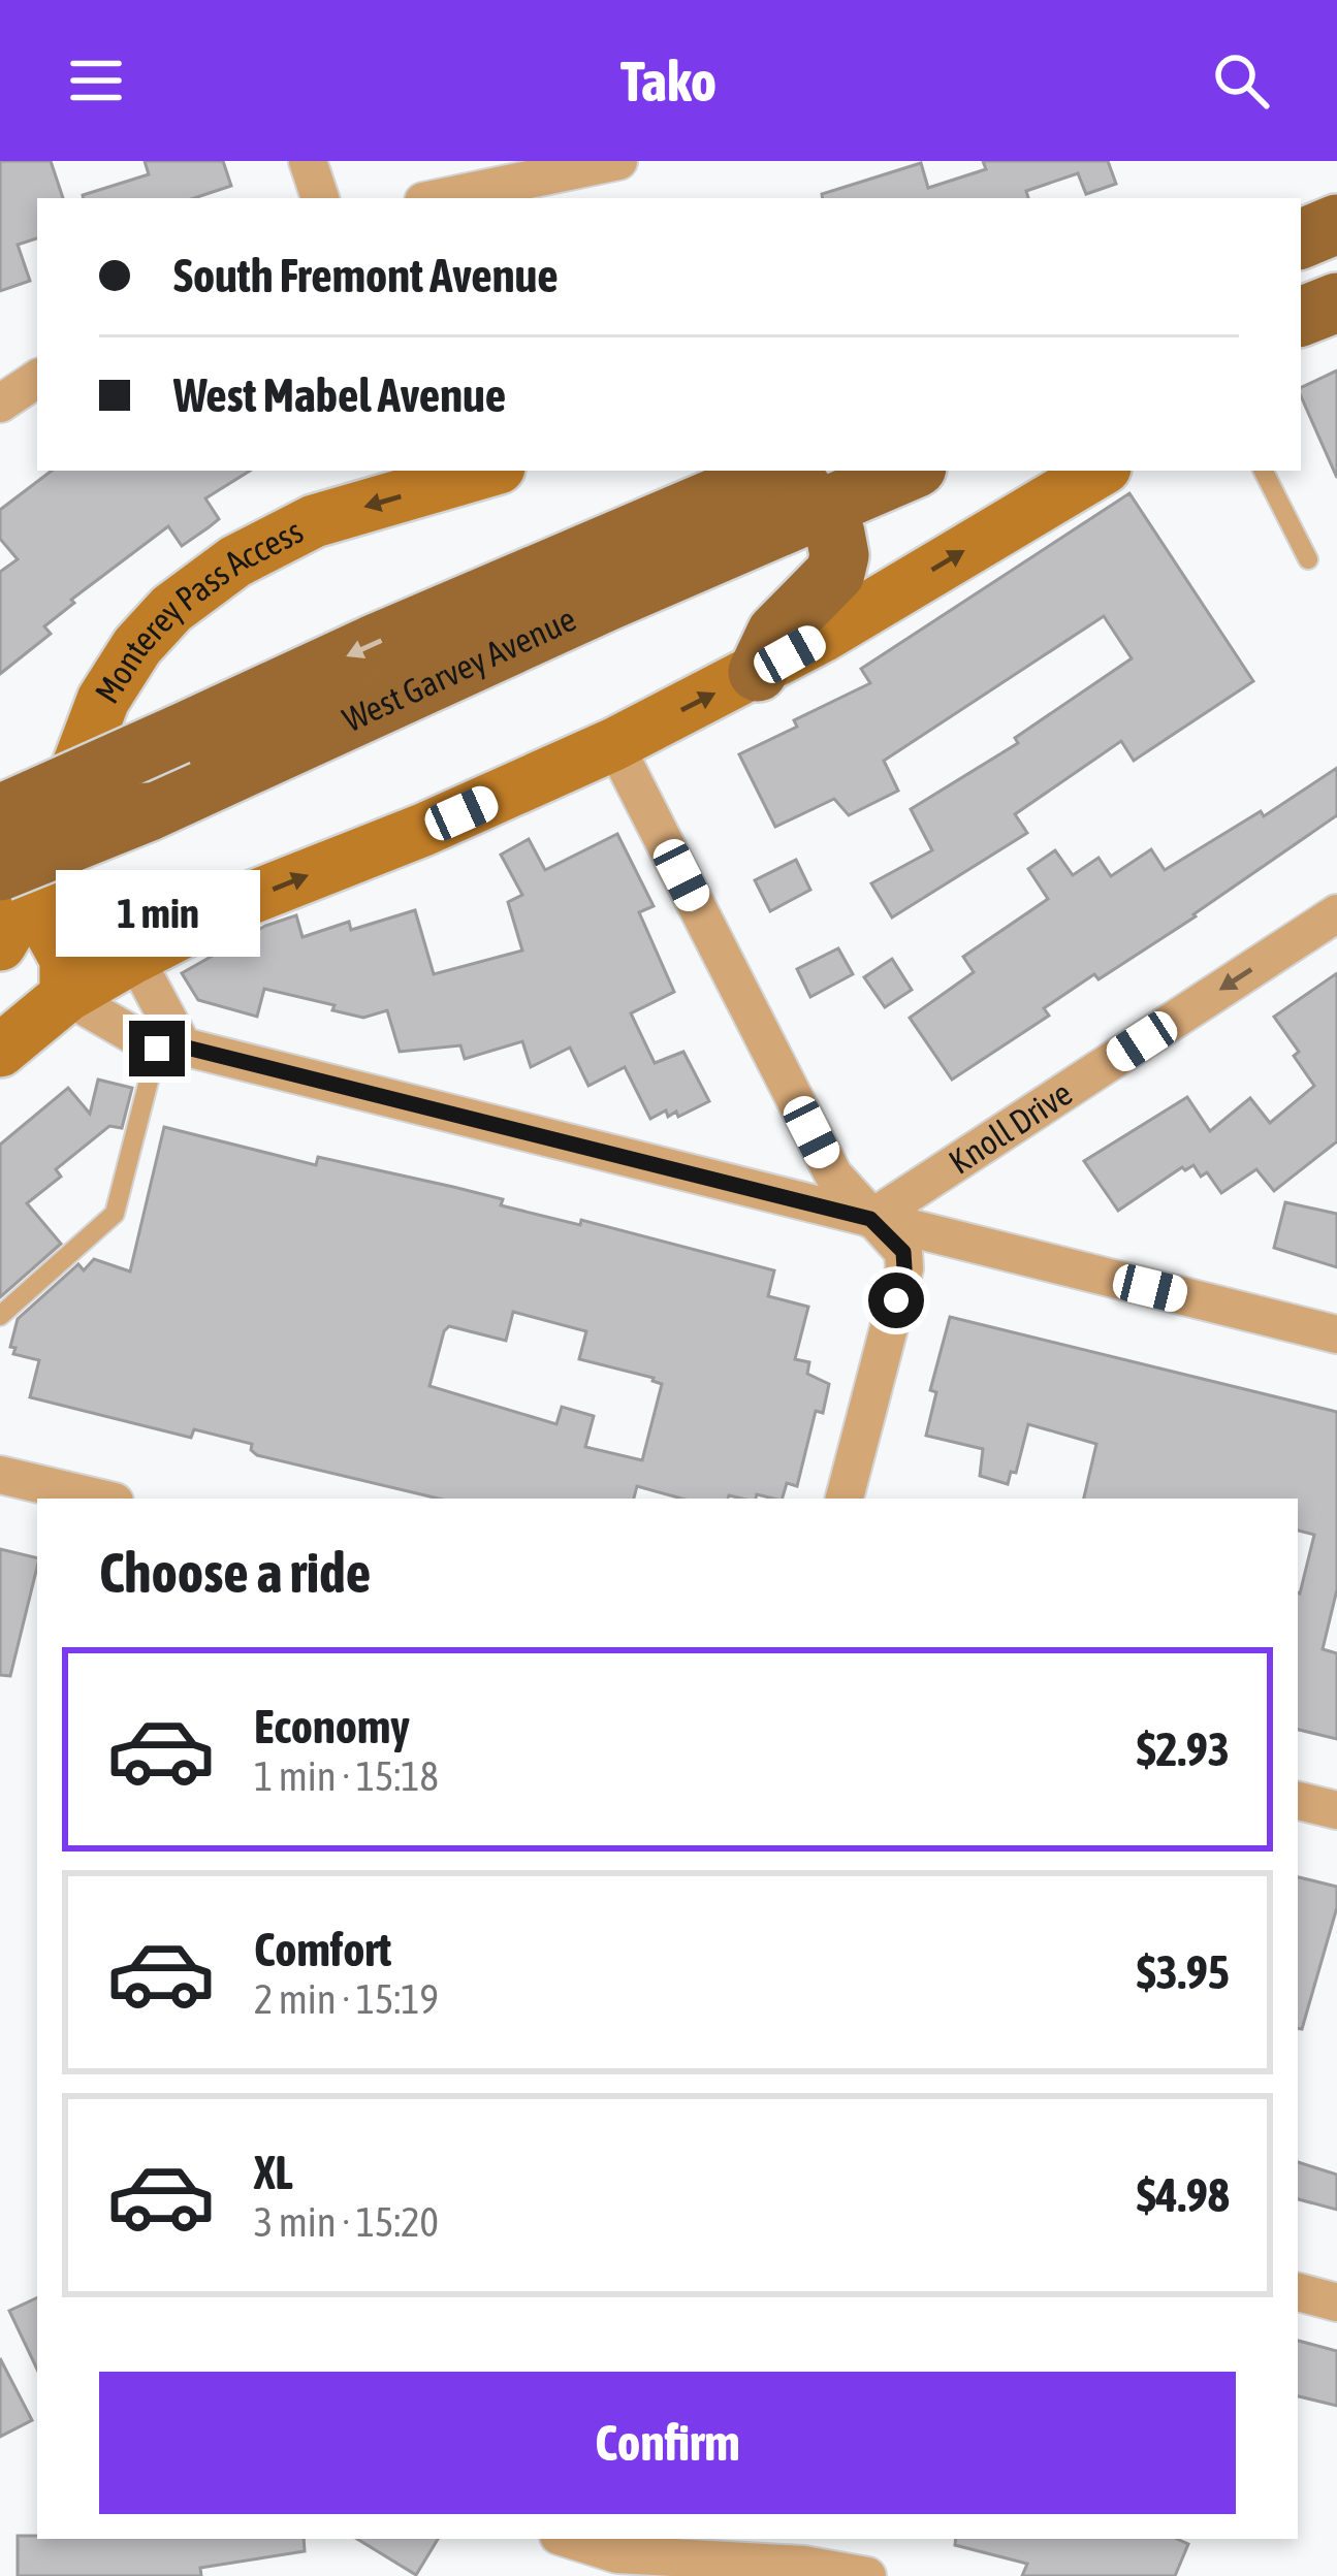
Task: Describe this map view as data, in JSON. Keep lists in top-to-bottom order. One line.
{"streets":{"main road":["Monterey Pass Access","West Garvey Avenue"],"street":["Knoll Drive"]},"crossings":[["Monterey Pass Access","West Garvey Avenue"]],"one_way":["Knoll Drive"],"page":{"header":"Tako","banner":["South Fremont Avenue","West Mabel Avenue"],"bubble":"1 min","heading":"Choose a ride","list":[{"name":"Economy","note":"1 min · 15:18","value":"$2.93"},{"name":"Comfort","note":"2 min · 15:19","value":"$3.95"},{"name":"XL","note":"3 min · 15:20","value":"$4.98"}],"buttons":"Confirm"}}
